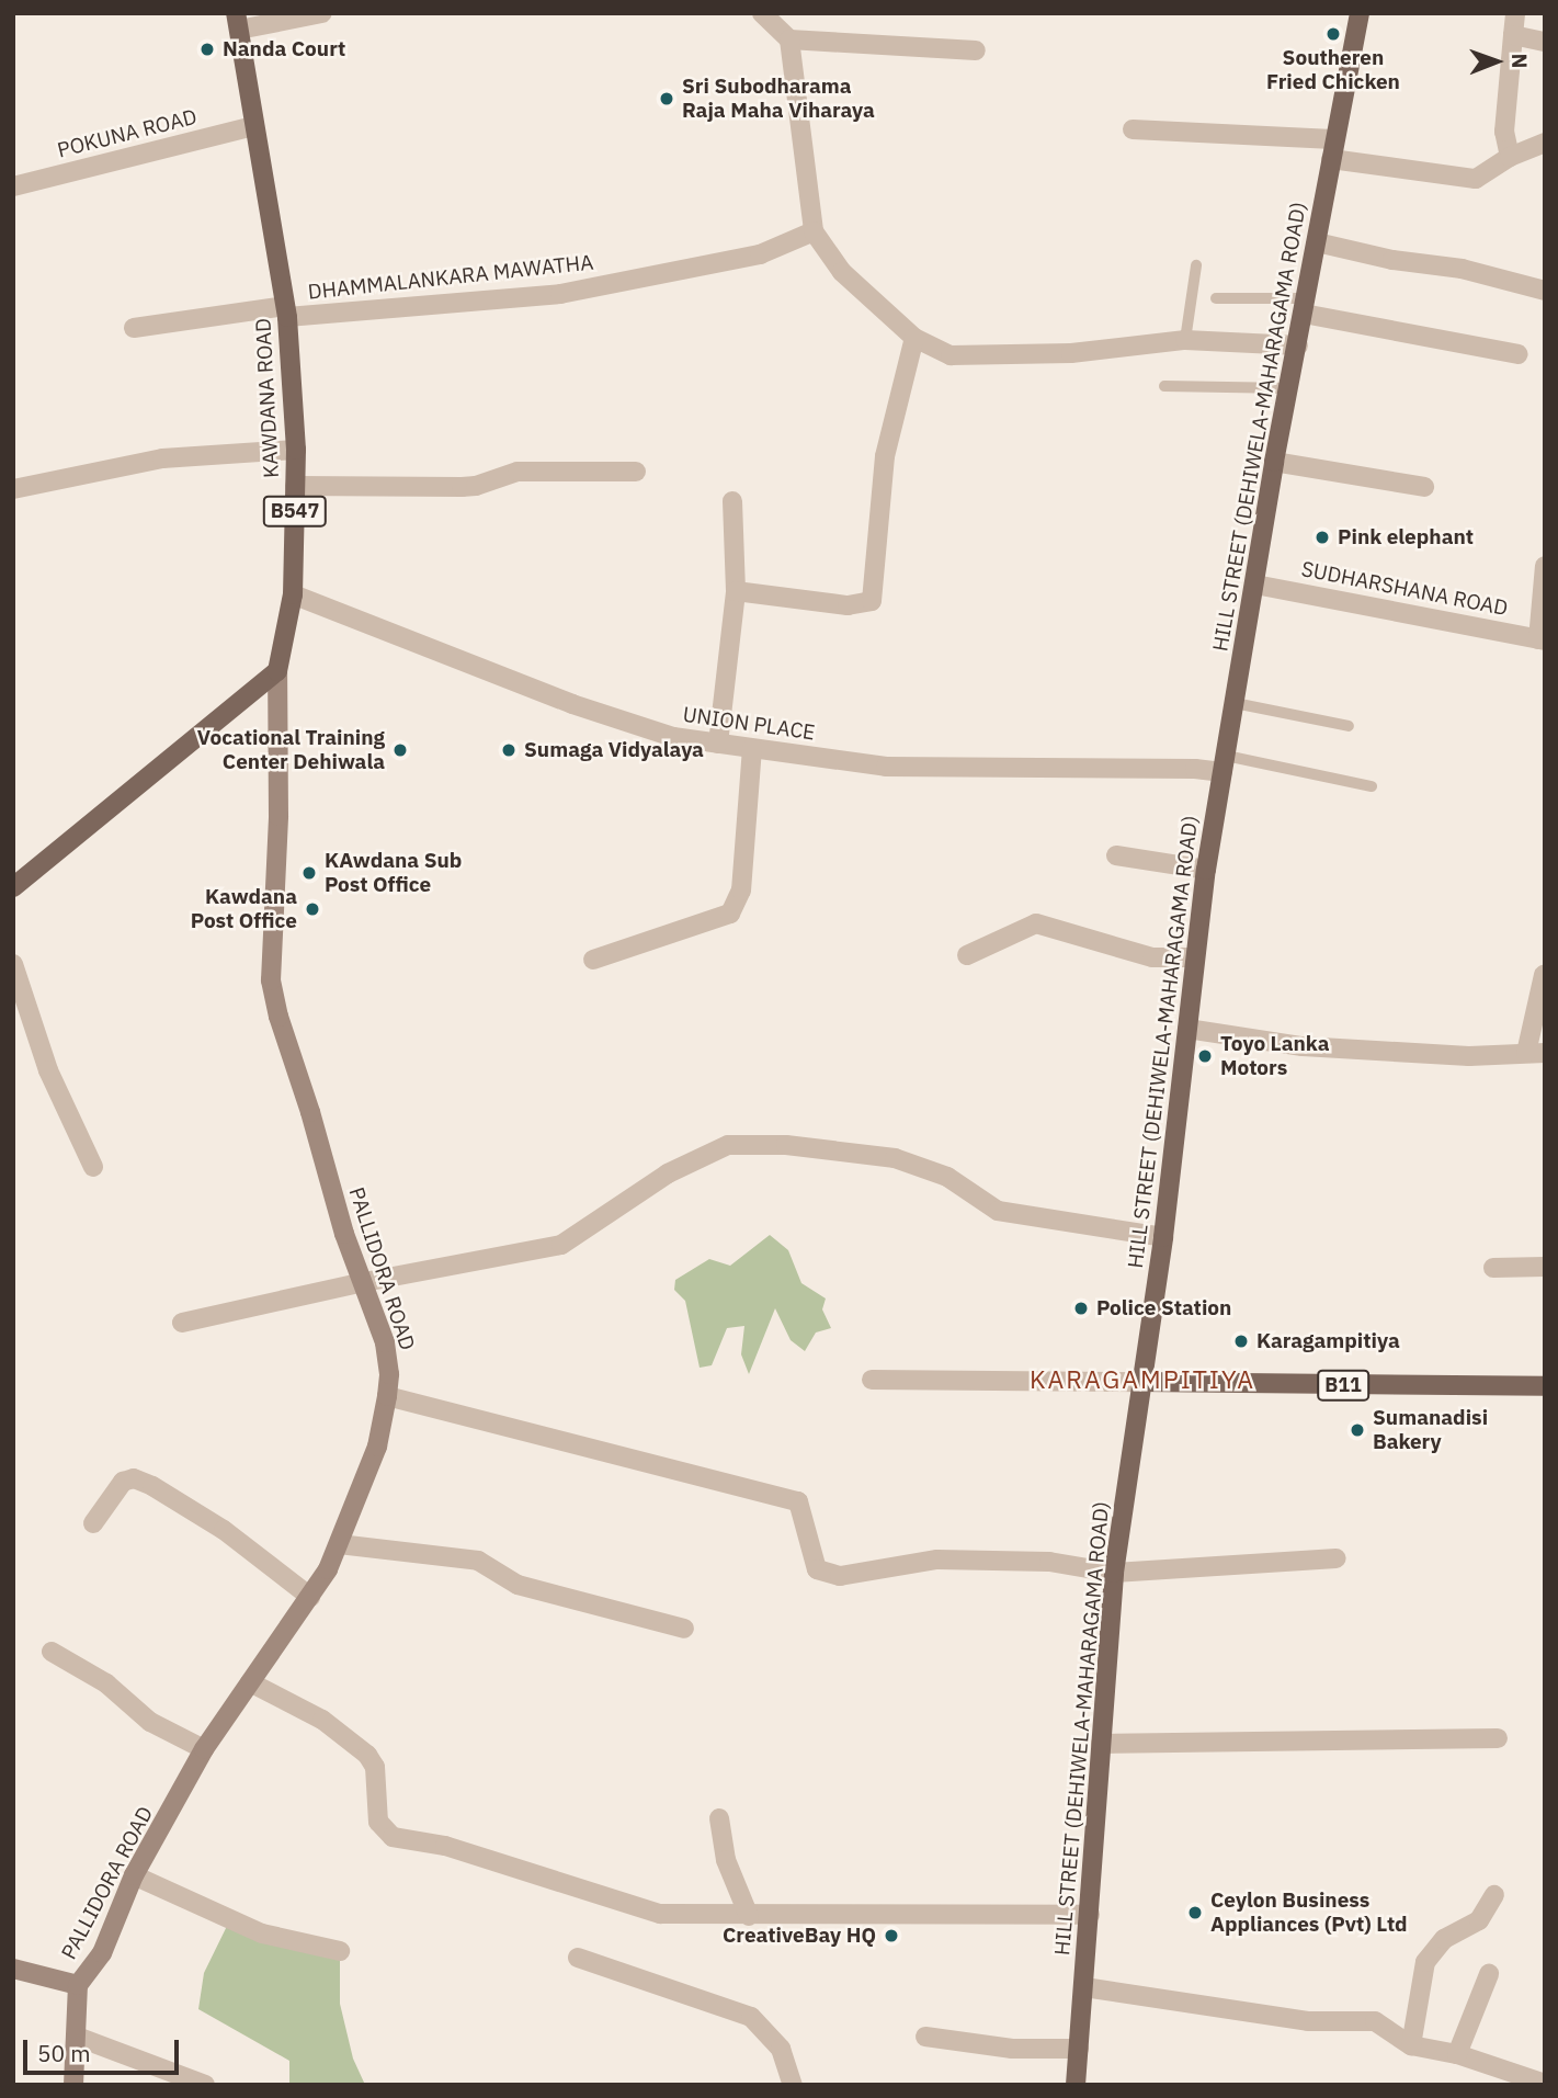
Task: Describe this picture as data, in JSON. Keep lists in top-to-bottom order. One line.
{"streets":{"main road":["KAWDANA ROAD","HILL STREET (DEHIWELA-MAHARAGAMA ROAD)","B547","B11"],"street":["POKUNA ROAD","DHAMMALANKARA MAWATHA","SUDHARSHANA ROAD","UNION PLACE","PALLIDORA ROAD"]},"crossings":[["POKUNA ROAD","KAWDANA ROAD"],["DHAMMALANKARA MAWATHA","KAWDANA ROAD"],["KAWDANA ROAD","UNION PLACE"],["KAWDANA ROAD","PALLIDORA ROAD"],["HILL STREET (DEHIWELA-MAHARAGAMA ROAD)","SUDHARSHANA ROAD"],["HILL STREET (DEHIWELA-MAHARAGAMA ROAD)","UNION PLACE"],["HILL STREET (DEHIWELA-MAHARAGAMA ROAD)","B11"]],"districts":["KARAGAMPITIYA"],"places":["Southeren Fried Chicken","Nanda Court","Sri Subodharama Raja Maha Viharaya","Pink elephant","Vocational Training Center Dehiwala","Sumaga Vidyalaya","KAwdana Sub Post Office","Kawdana Post Office","Toyo Lanka Motors","Police Station","Karagampitiya","Sumanadisi Bakery","Ceylon Business Appliances (Pvt) Ltd","CreativeBay HQ"],"scale_bar":"50 m","north":"right"}
